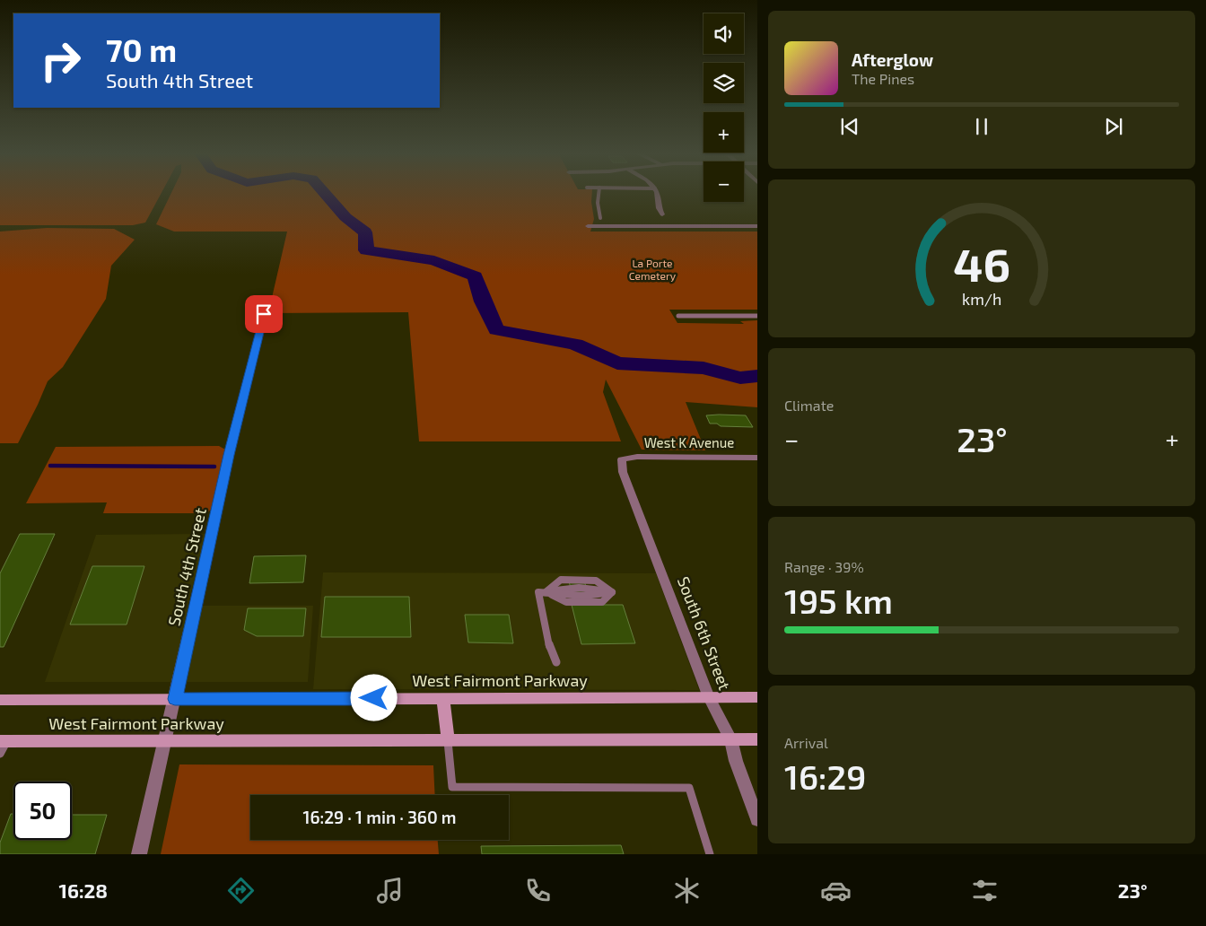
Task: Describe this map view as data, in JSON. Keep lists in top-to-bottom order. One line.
{"streets":{"main road":["West Fairmont Parkway"],"street":["West K Avenue","South 4th Street","South 6th Street"]},"crossings":[["West K Avenue","South 6th Street"],["South 4th Street","West Fairmont Parkway"],["South 6th Street","West Fairmont Parkway"]],"parks":["La Porte Cemetery"],"page":{"map_buttons":["+","−"],"turn":["70 m","South 4th Street"],"song":["Afterglow","The Pines"],"tile":["Climate",["Range · 39%","195 km"],["Arrival","16:29"]],"heat":["−","23°","+"],"limit":"50","trip":"16:29 · 1 min · 360 m","tabs":["16:28","23°"],"gauge":["46","km/h"]}}
